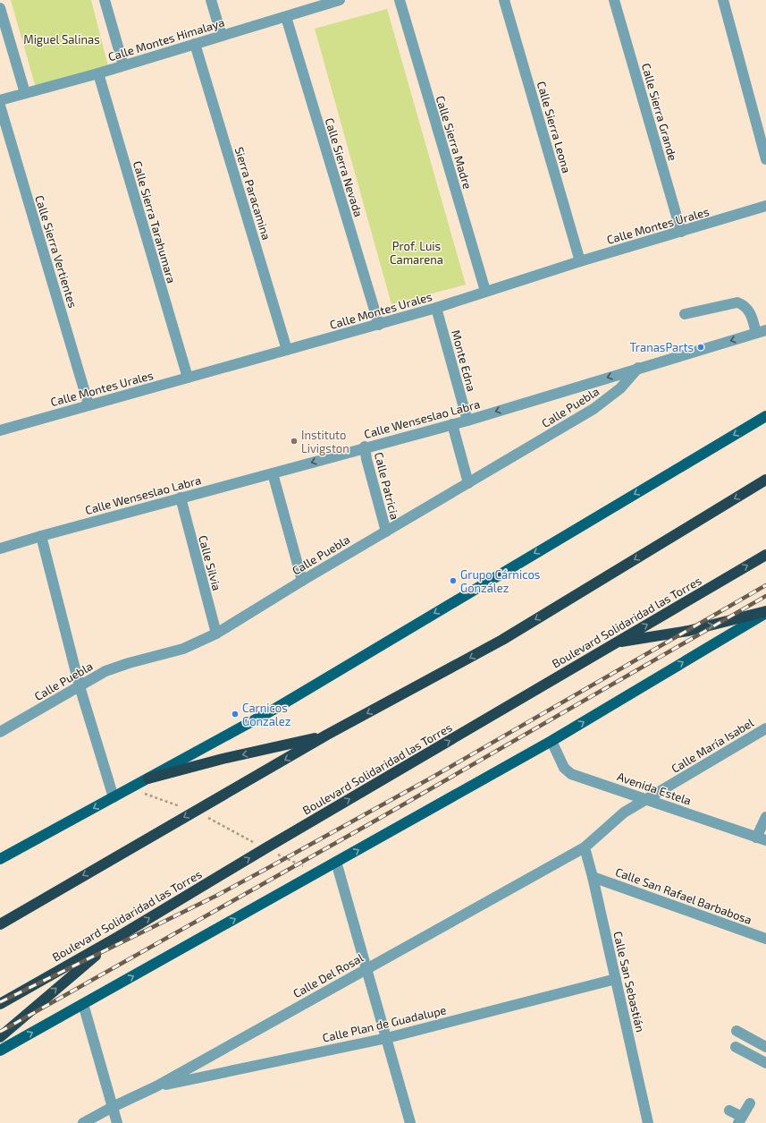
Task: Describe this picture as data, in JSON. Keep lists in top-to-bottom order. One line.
{"streets":{"highway":["Boulevard Solidaridad las Torres"],"street":["Calle Montes Himalaya","Calle Sierra Grande","Calle Sierra Leona","Calle Sierra Madre","Calle Sierra Nevada","Sierra Paracamina","Calle Sierra Tarahumara","Calle Montes Urales","Calle Sierra Vertientes","Monte Edna","Calle Puebla","Calle Wenseslao Labra","Calle Patricia","Calle Silvia","Calle María Isabel","Avenida Estela","Calle San Rafael Barbabosa","Calle Del Rosal","Calle San Sebastián","Calle Plan de Guadalupe"]},"crossings":[["Calle Montes Himalaya","Calle Sierra Nevada"],["Calle Montes Himalaya","Sierra Paracamina"],["Calle Montes Himalaya","Calle Sierra Tarahumara"],["Calle Sierra Grande","Calle Montes Urales"],["Calle Sierra Leona","Calle Montes Urales"],["Calle Sierra Madre","Calle Montes Urales"],["Calle Sierra Nevada","Calle Montes Urales"],["Sierra Paracamina","Calle Montes Urales"],["Calle Sierra Tarahumara","Calle Montes Urales"],["Calle Montes Urales","Calle Sierra Vertientes"],["Calle Montes Urales","Monte Edna"],["Monte Edna","Calle Wenseslao Labra"],["Calle Puebla","Calle Wenseslao Labra"],["Calle Puebla","Calle Patricia"],["Calle Puebla","Calle Silvia"],["Calle Wenseslao Labra","Calle Patricia"],["Calle Wenseslao Labra","Calle Silvia"],["Calle María Isabel","Avenida Estela"],["Calle María Isabel","Calle Del Rosal"],["Calle María Isabel","Calle San Sebastián"],["Calle San Rafael Barbabosa","Calle San Sebastián"],["Calle Del Rosal","Calle San Sebastián"],["Calle Del Rosal","Calle Plan de Guadalupe"],["Calle San Sebastián","Calle Plan de Guadalupe"]],"one_way":["Calle Wenseslao Labra"],"parks":["Miguel Salinas","Prof. Luis Camarena"],"places":["TranasParts","Instituto Livigston","Grupo Cárnicos González","Carnicos Gonzalez"]}
